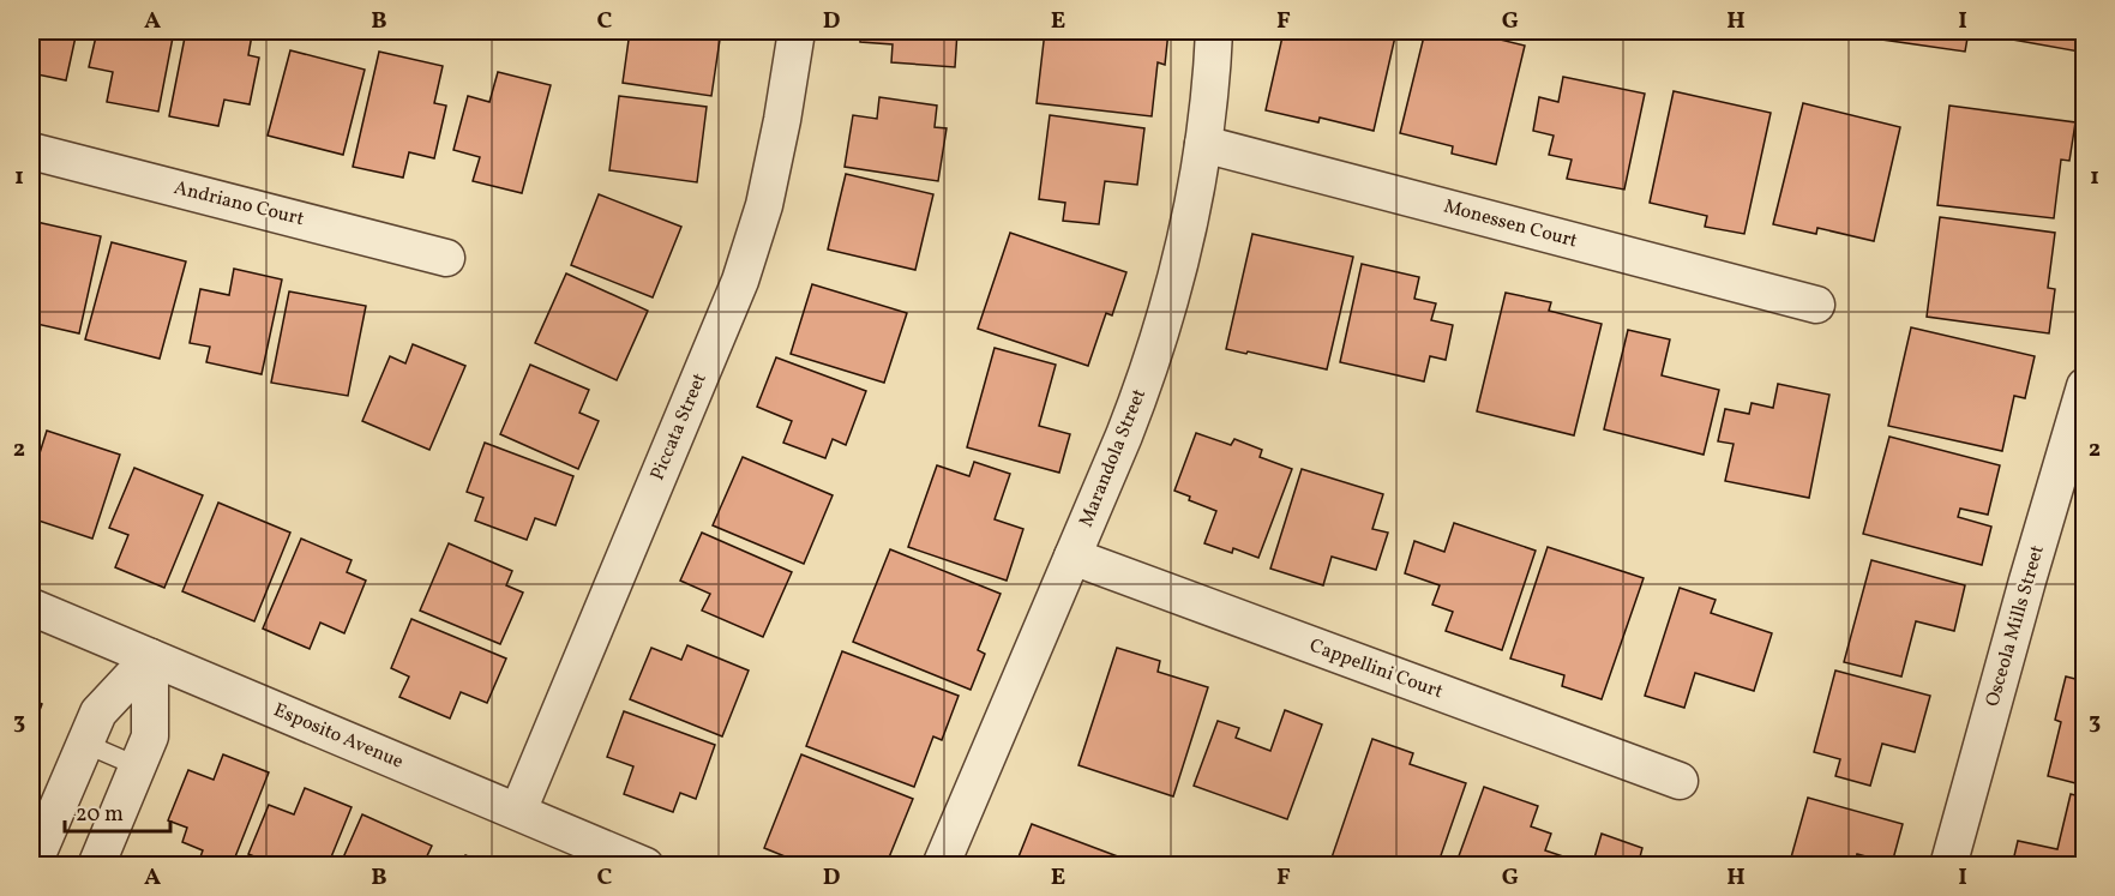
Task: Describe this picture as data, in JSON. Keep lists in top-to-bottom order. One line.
{"streets":{"street":["Andriano Court","Monessen Court","Piccata Street","Marandola Street","Osceola Mills Street","Cappellini Court","Esposito Avenue"]},"crossings":[["Monessen Court","Marandola Street"],["Piccata Street","Esposito Avenue"],["Marandola Street","Cappellini Court"]],"scale_bar":"20 m","grid":{"columns":["A","B","C","D","E","F","G","H","I"],"rows":["1","2","3"]}}
